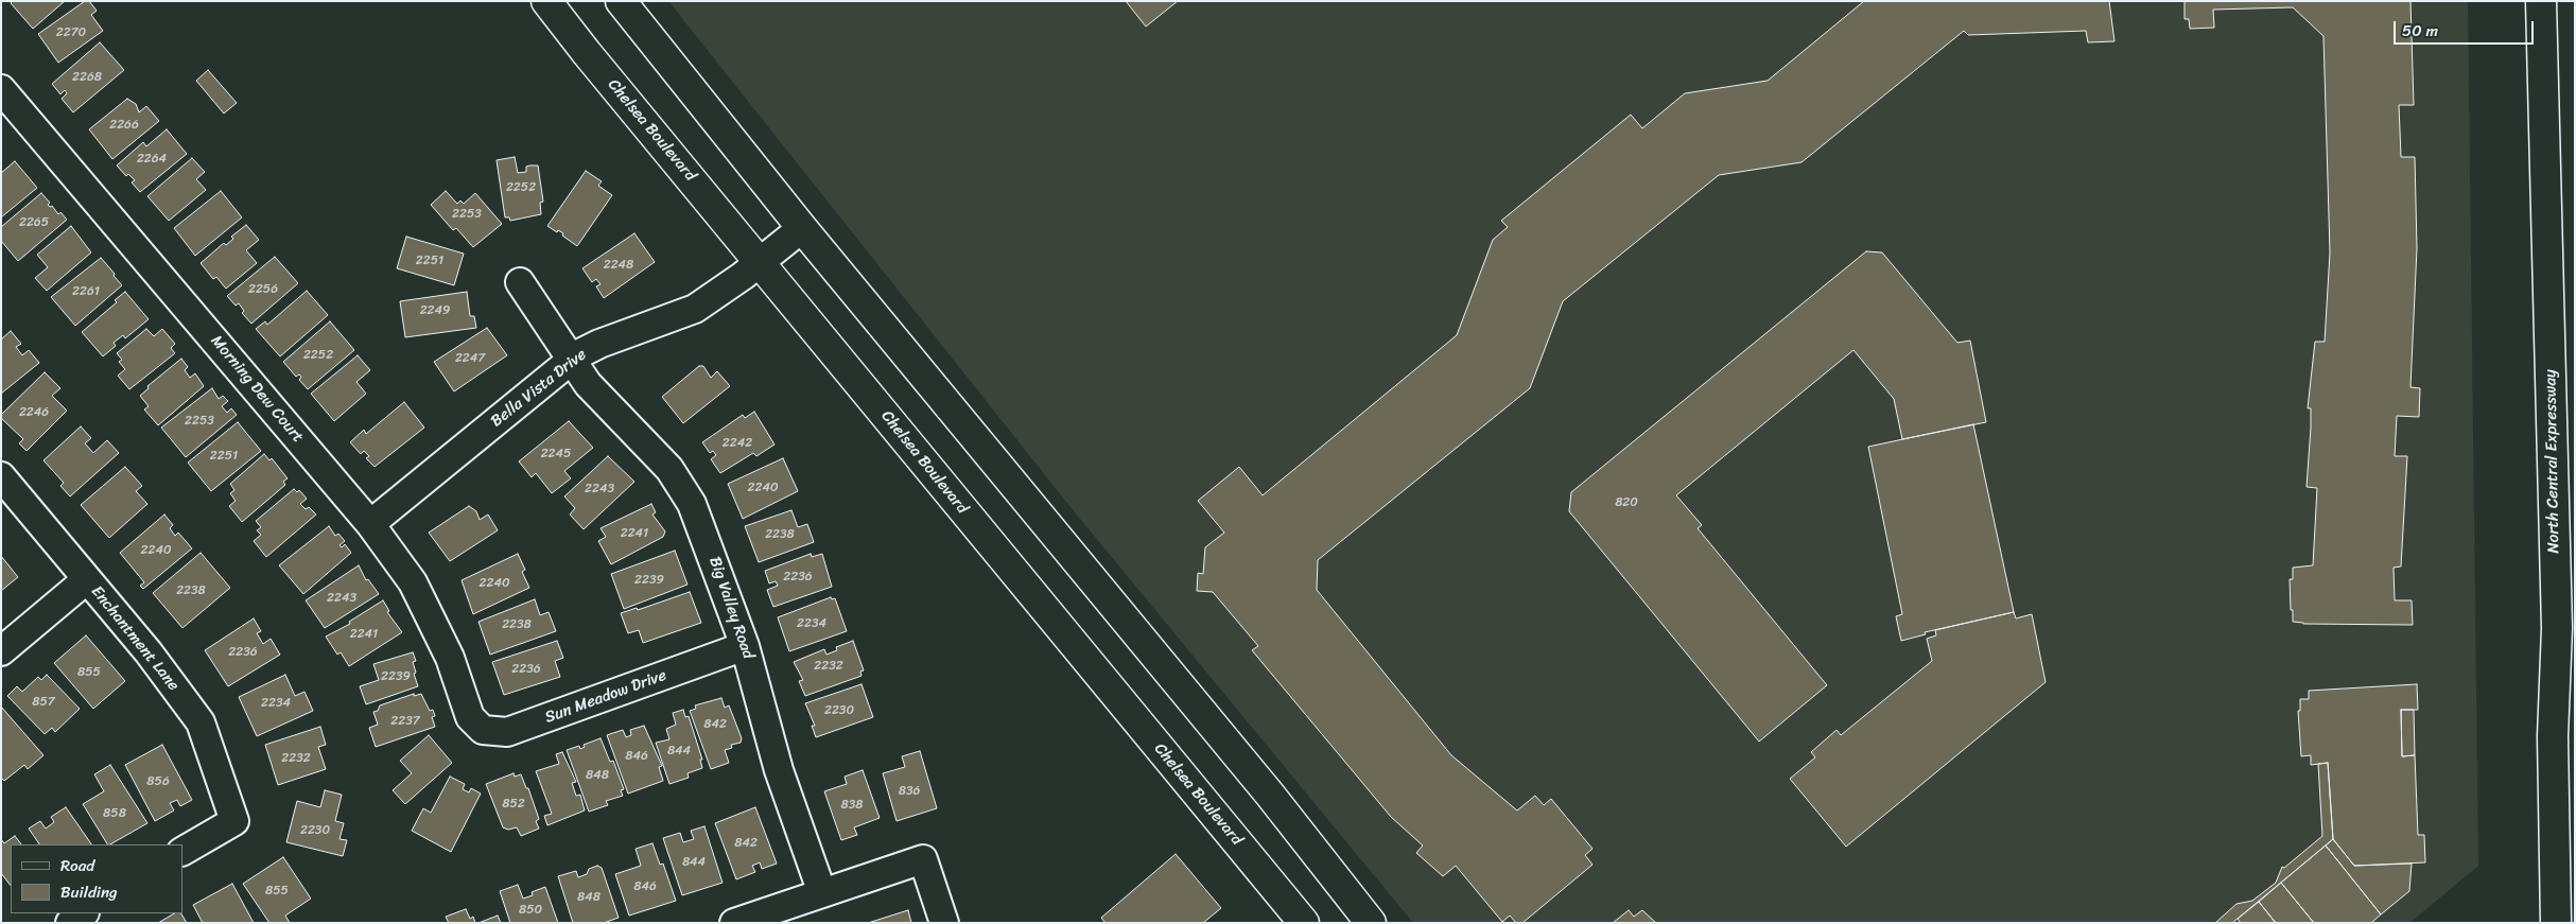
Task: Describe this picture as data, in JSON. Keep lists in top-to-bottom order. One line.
{"streets":{"main road":["Chelsea Boulevard","North Central Expressway"],"street":["Bella Vista Drive","Morning Dew Court","Big Valley Road","Enchantment Lane","Sun Meadow Drive"]},"crossings":[["Chelsea Boulevard","Bella Vista Drive"],["Bella Vista Drive","Morning Dew Court"],["Bella Vista Drive","Big Valley Road"],["Morning Dew Court","Sun Meadow Drive"],["Big Valley Road","Sun Meadow Drive"]],"house_numbers":["2270","2268","2266","2264","2252","2253","2265","2251","2248","2256","2261","2249","2252","2247","2246","2253","2242","2245","2251","2240","2243","820","2241","2238","2240","2236","2239","2240","2238","2243","2234","2238","2241","2236","2232","2236","855","2239","857","2234","2230","2237","842","844","846","2232","848","856","836","852","838","858","2230","842","844","846","855","848","850"],"legend":["Road","Building"],"scale_bar":"50 m"}
